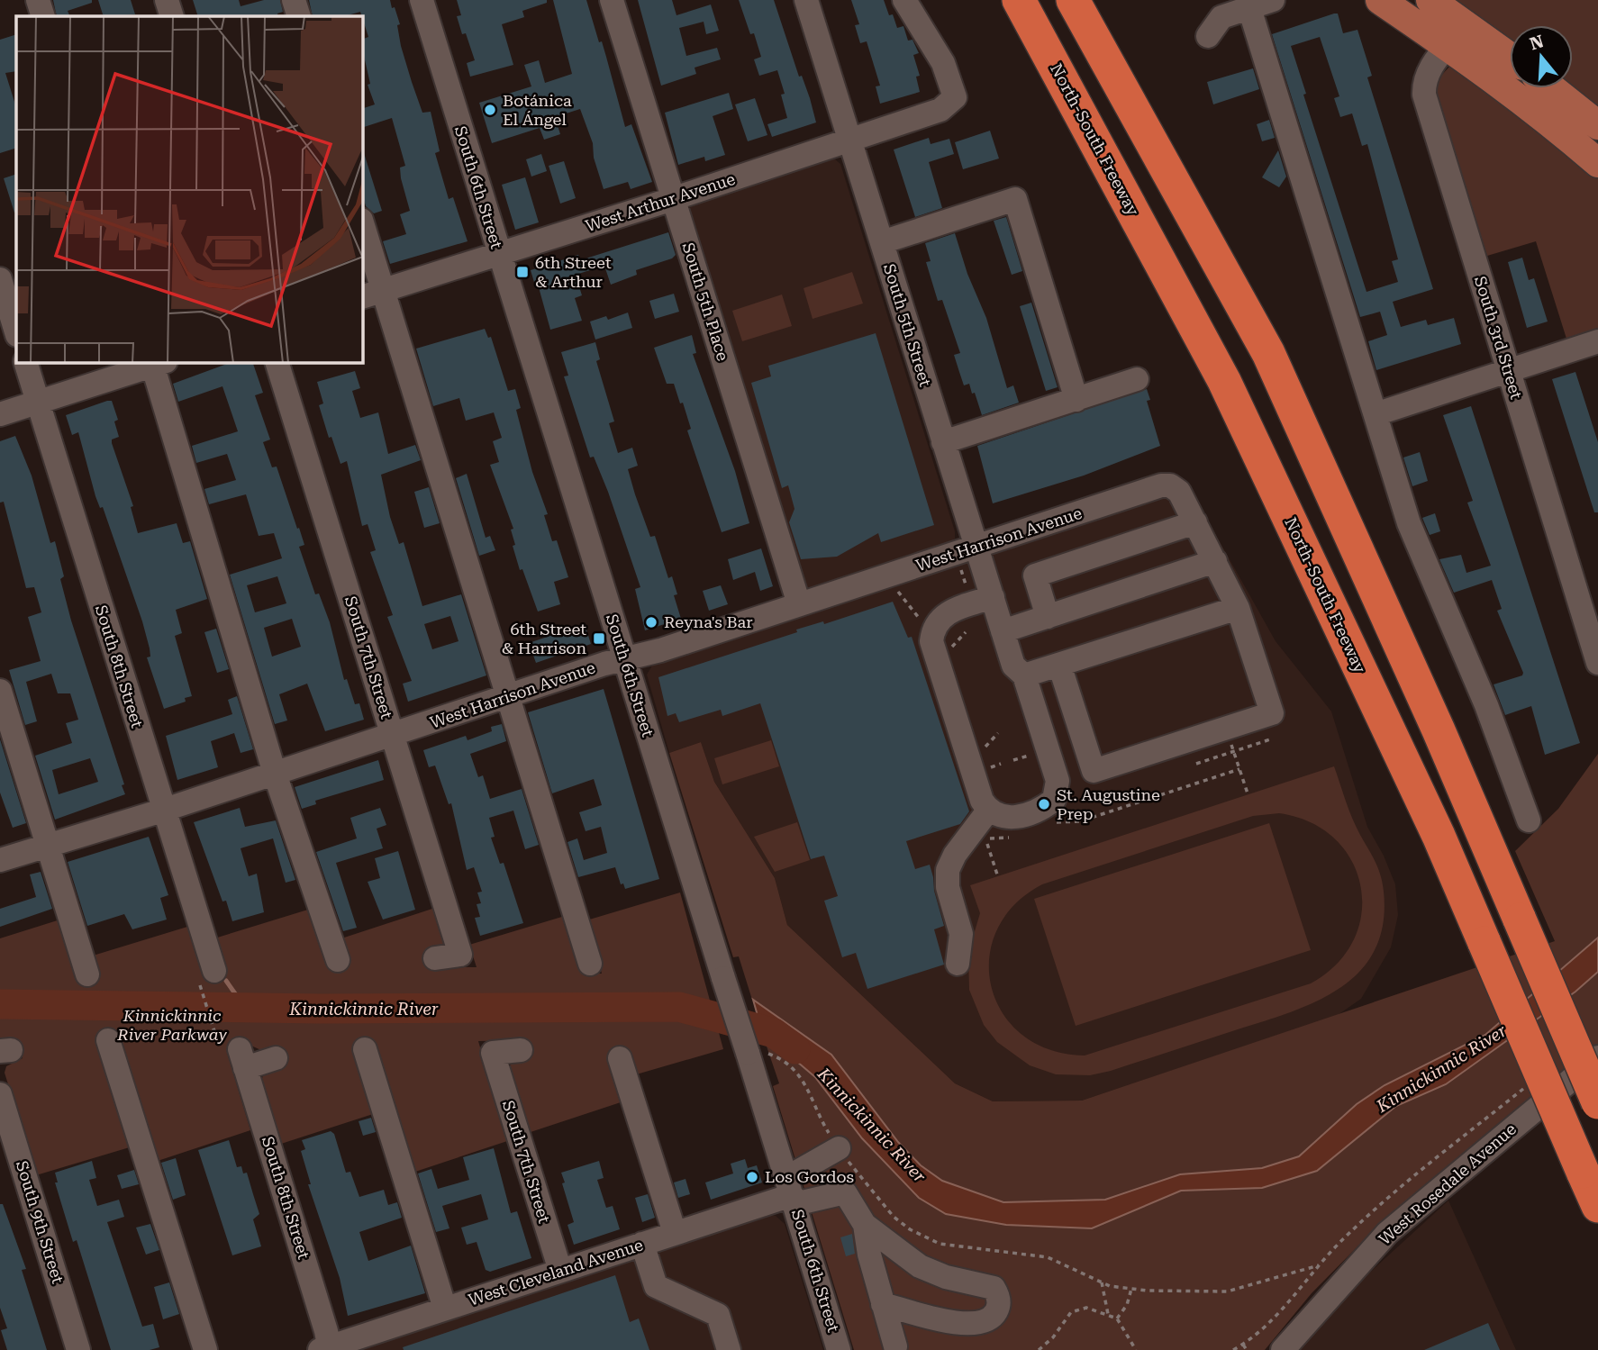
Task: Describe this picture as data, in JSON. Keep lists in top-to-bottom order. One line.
{"streets":{"highway":["North-South Freeway"],"street":["South 6th Street","West Arthur Avenue","South 5th Place","South 5th Street","South 3rd Street","West Harrison Avenue","South 7th Street","South 8th Street","West Rosedale Avenue","South 9th Street","West Cleveland Avenue"]},"crossings":[["South 6th Street","West Arthur Avenue"],["South 6th Street","West Harrison Avenue"],["South 6th Street","West Cleveland Avenue"],["West Arthur Avenue","South 5th Place"],["West Arthur Avenue","South 5th Street"],["South 5th Place","West Harrison Avenue"],["South 5th Street","West Harrison Avenue"],["West Harrison Avenue","South 7th Street"],["West Harrison Avenue","South 8th Street"],["South 7th Street","West Cleveland Avenue"],["South 8th Street","West Cleveland Avenue"]],"water":["Kinnickinnic River"],"parks":["Kinnickinnic River Parkway"],"places":{"other":["Botánica El Ángel","Reyna's Bar","St. Augustine Prep","Los Gordos"],"transit":["6th Street & Arthur","6th Street & Harrison"]},"north":"top"}
